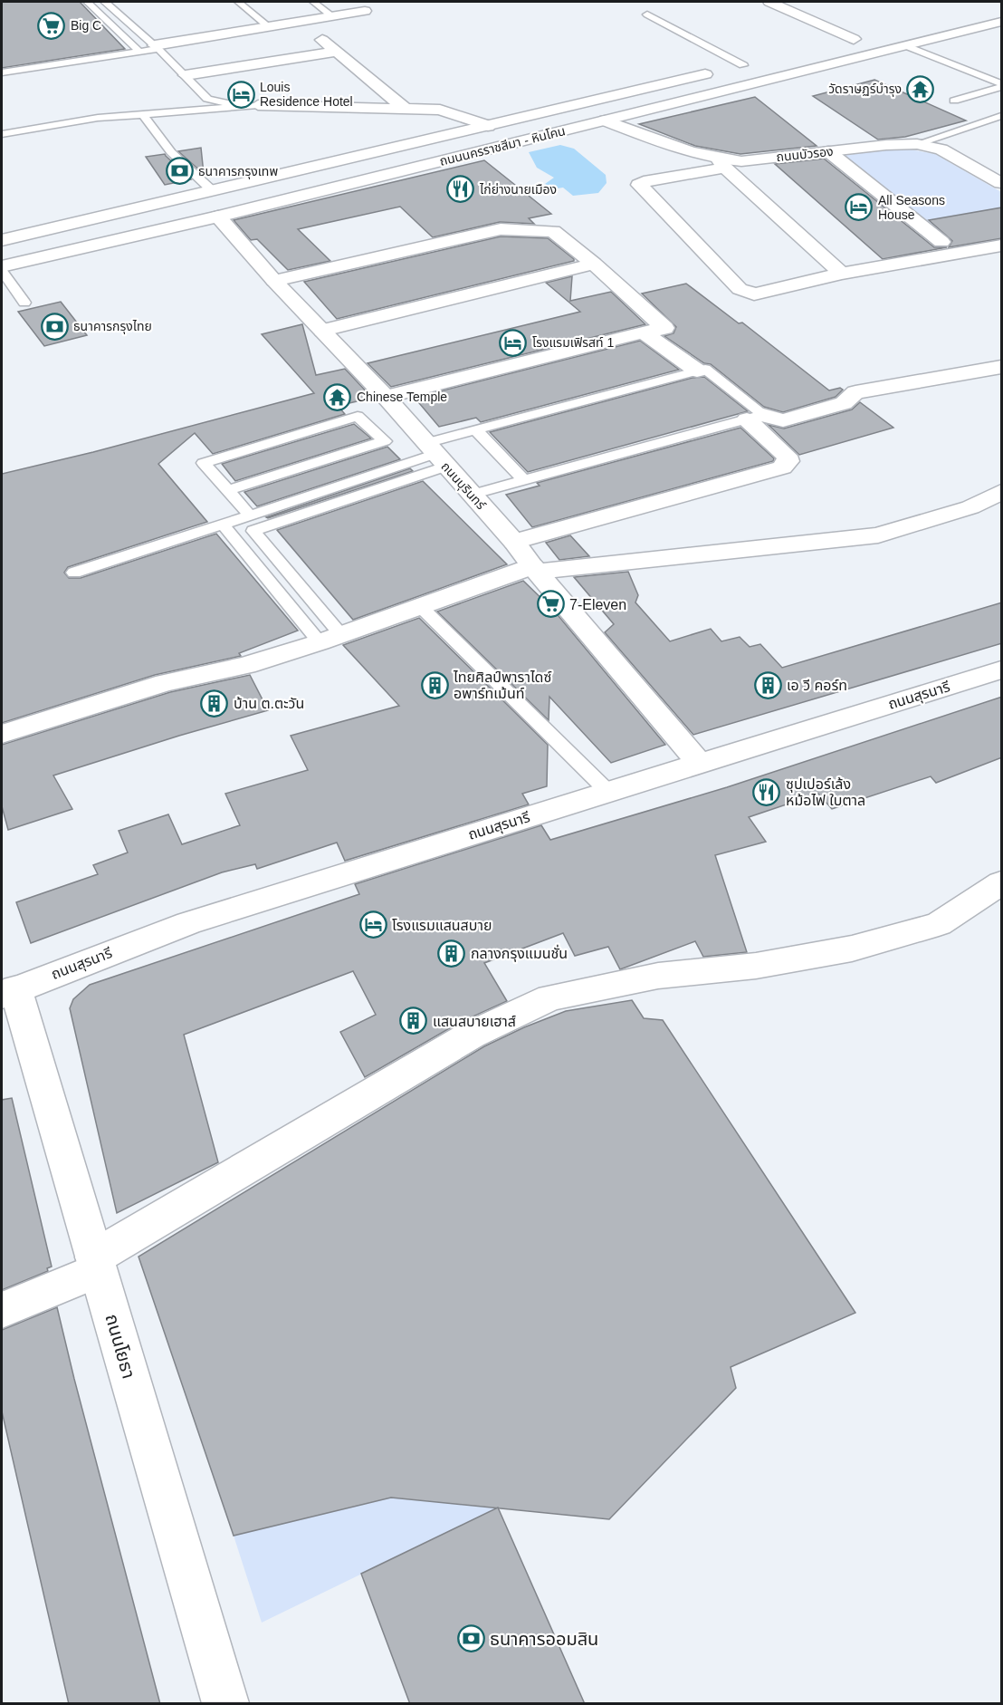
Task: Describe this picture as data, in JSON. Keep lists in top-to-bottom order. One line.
{"streets":{"street":["ถนนนครราชสีมา - หินโคน","ถนนบัวรอง","ถนนบุรินทร์","ถนนสุรนารี","ถนนโยธา"]},"crossings":[["ถนนนครราชสีมา - หินโคน","ถนนบัวรอง"],["ถนนนครราชสีมา - หินโคน","ถนนบุรินทร์"],["ถนนบุรินทร์","ถนนสุรนารี"],["ถนนสุรนารี","ถนนโยธา"]],"places":{"supermarket":["Big C","7-Eleven"],"temple":["วัดราษฏร์บำรุง","Chinese Temple"],"hotel":["Louis Residence Hotel","All Seasons House","โรงแรมเฟิรสท์ 1","โรงแรมแสนสบาย"],"bank":["ธนาคารกรุงเทพ","ธนาคารกรุงไทย","ธนาคารออมสิน"],"restaurant":["ไก่ย่างนายเมือง","ซุปเปอร์เล้ง หม้อไฟ ใบตาล"],"building":["ไทยศิลป์พาราไดซ์ อพาร์ทเม้นท์","เอ วี คอร์ท","บ้าน ต.ตะวัน","กลางกรุงแมนชั่น","แสนสบายเฮาส์"]}}
